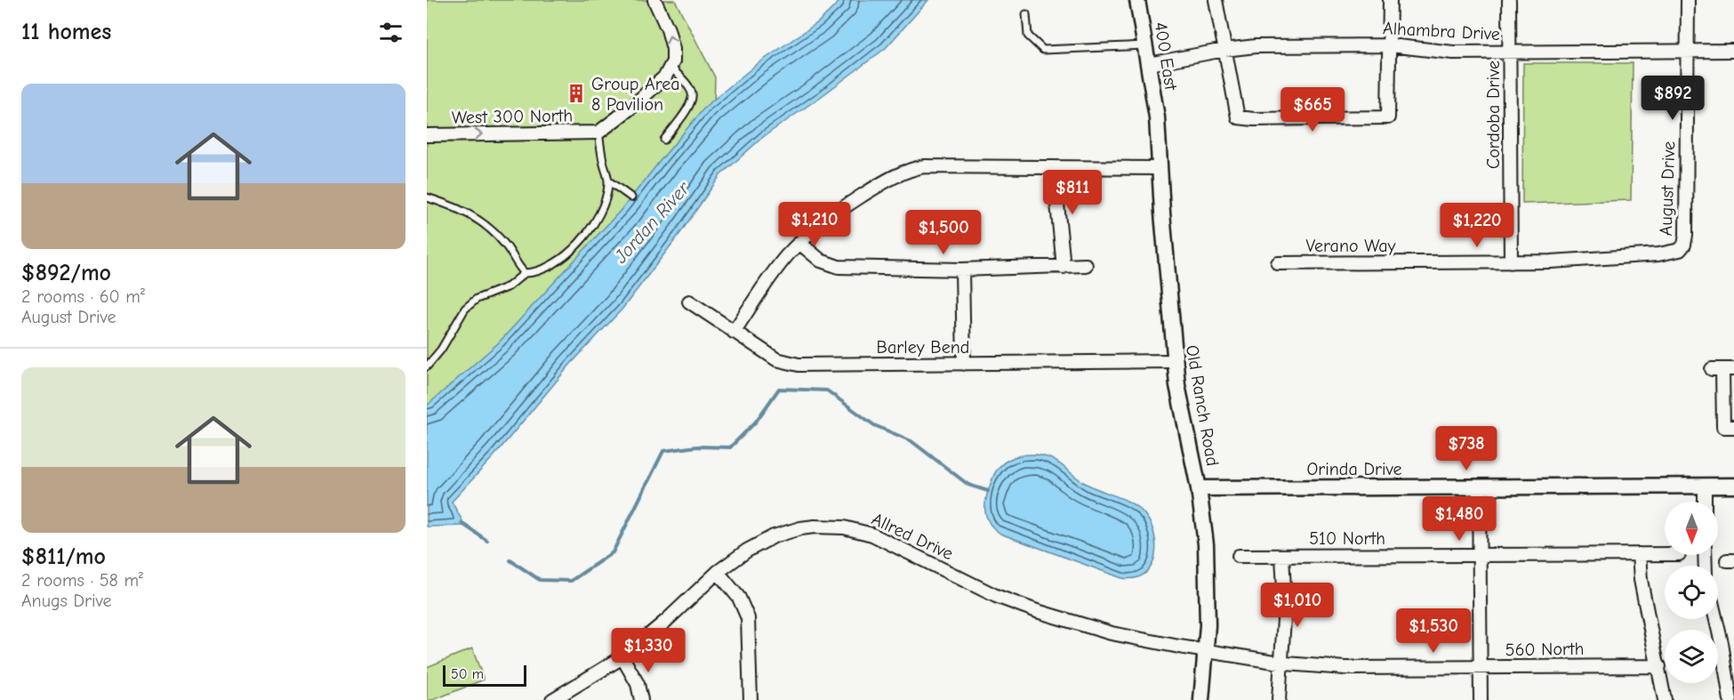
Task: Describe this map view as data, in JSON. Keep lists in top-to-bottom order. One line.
{"streets":{"street":["Alhambra Drive","400 East","Cordoba Drive","West 300 North","August Drive","Verano Way","Barley Bend","Old Ranch Road","Orinda Drive","Allred Drive","510 North","560 North"]},"crossings":[["Alhambra Drive","400 East"],["Alhambra Drive","Cordoba Drive"],["Alhambra Drive","August Drive"],["400 East","Old Ranch Road"],["Cordoba Drive","Verano Way"],["August Drive","Verano Way"],["Barley Bend","Old Ranch Road"],["Old Ranch Road","Orinda Drive"],["Old Ranch Road","Allred Drive"],["Old Ranch Road","560 North"],["Allred Drive","560 North"]],"one_way":["West 300 North"],"water":["Jordan River"],"places":{"building":["Group Area 8 Pavilion"]},"scale_bar":"50 m","north":"bottom","page":{"heading":"11 homes","list":[{"name":"$892/mo","note":"2 rooms · 60 m² · August Drive"},{"name":"$811/mo","note":"2 rooms · 58 m² · Anugs Drive"}],"price":["$892","$665","$811","$1,210","$1,220","$1,500","$738","$1,480","$1,010","$1,530","$1,330"],"scale":"50 m"}}
